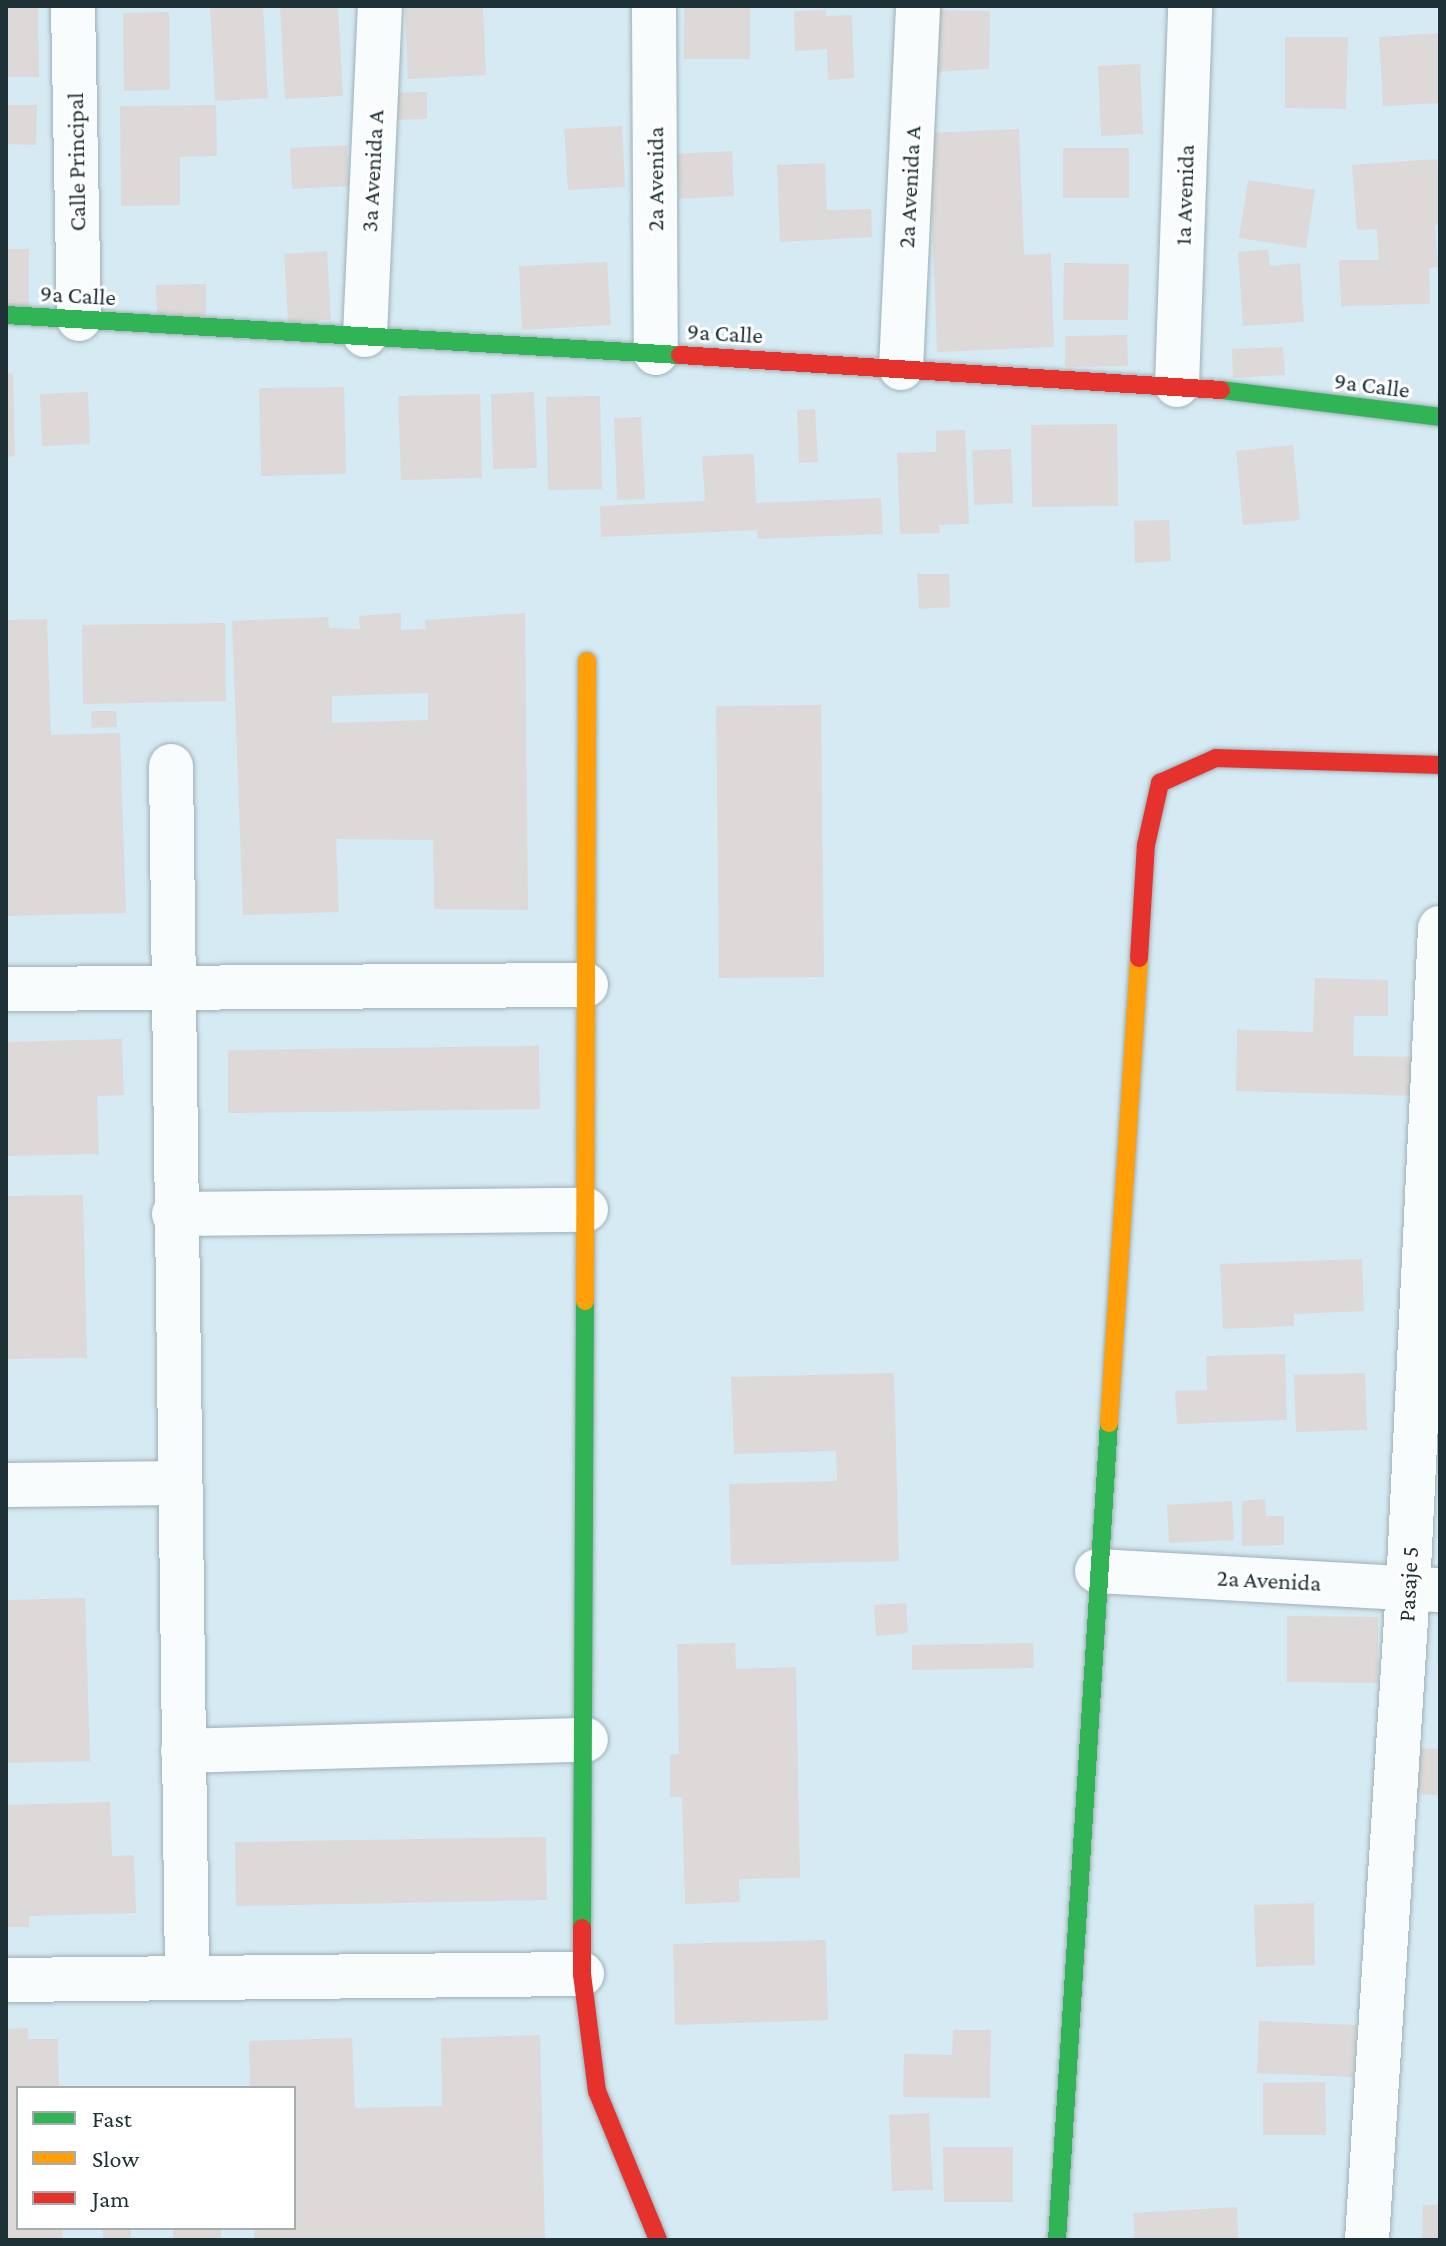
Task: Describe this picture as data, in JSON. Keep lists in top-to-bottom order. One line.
{"streets":{"street":["Calle Principal","3a Avenida A","2a Avenida","2a Avenida A","1a Avenida","9a Calle","Pasaje 5"]},"crossings":[["Calle Principal","9a Calle"],["3a Avenida A","9a Calle"],["2a Avenida","9a Calle"],["2a Avenida","Pasaje 5"],["2a Avenida A","9a Calle"],["1a Avenida","9a Calle"]],"legend":["Fast","Slow","Jam"]}
